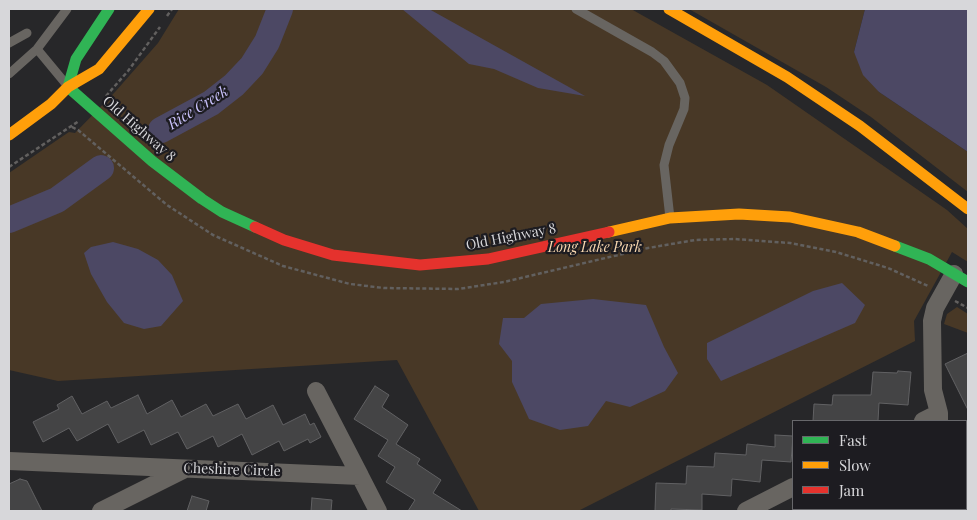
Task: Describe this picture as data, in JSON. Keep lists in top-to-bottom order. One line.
{"streets":{"main road":["Old Highway 8"],"street":["Cheshire Circle"]},"water":["Rice Creek"],"parks":["Long Lake Park"],"legend":["Fast","Slow","Jam"]}
